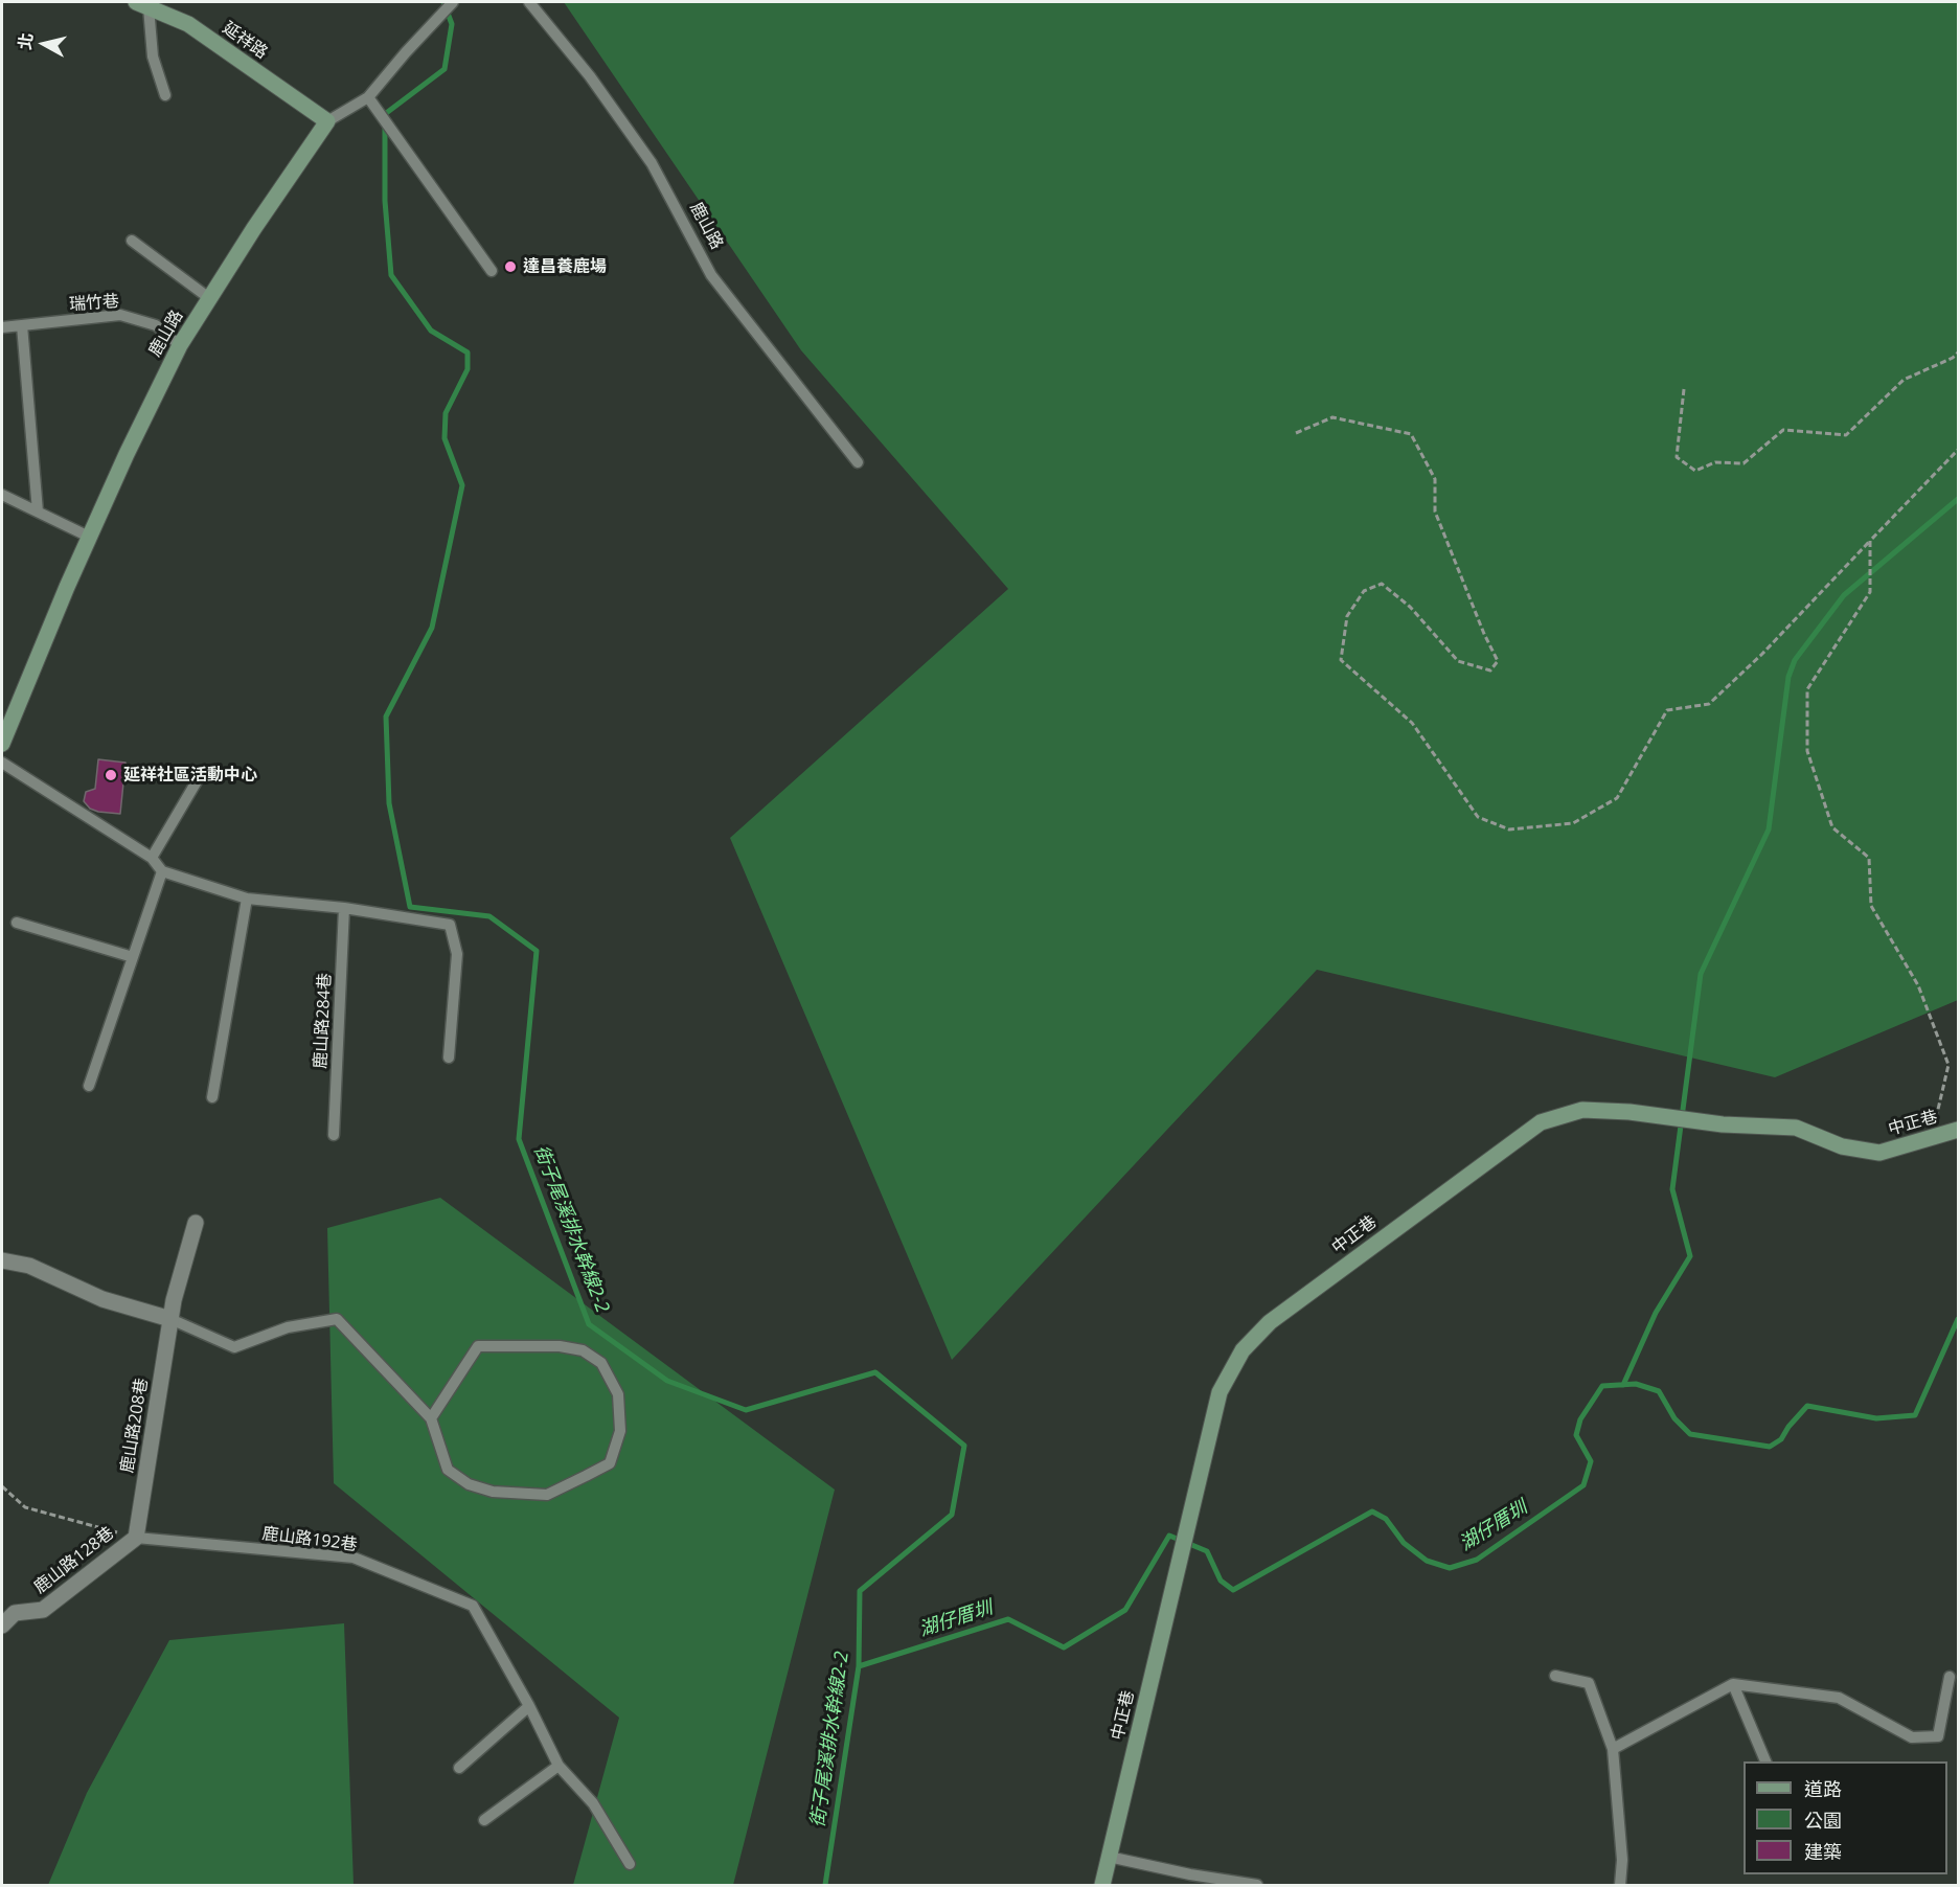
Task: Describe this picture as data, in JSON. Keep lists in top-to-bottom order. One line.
{"streets":{"street":["延祥路","鹿山路","中正巷","鹿山路208巷","鹿山路128巷"],"lane":["瑞竹巷","鹿山路284巷","鹿山路192巷"]},"crossings":[["延祥路","鹿山路"],["鹿山路","瑞竹巷"],["鹿山路208巷","鹿山路192巷"],["鹿山路208巷","鹿山路128巷"],["鹿山路192巷","鹿山路128巷"]],"water":["街子尾溪排水幹線2-2","湖仔厝圳"],"places":["達昌養鹿場","延祥社區活動中心"],"legend":["道路","公園","建築"],"north":"left"}
